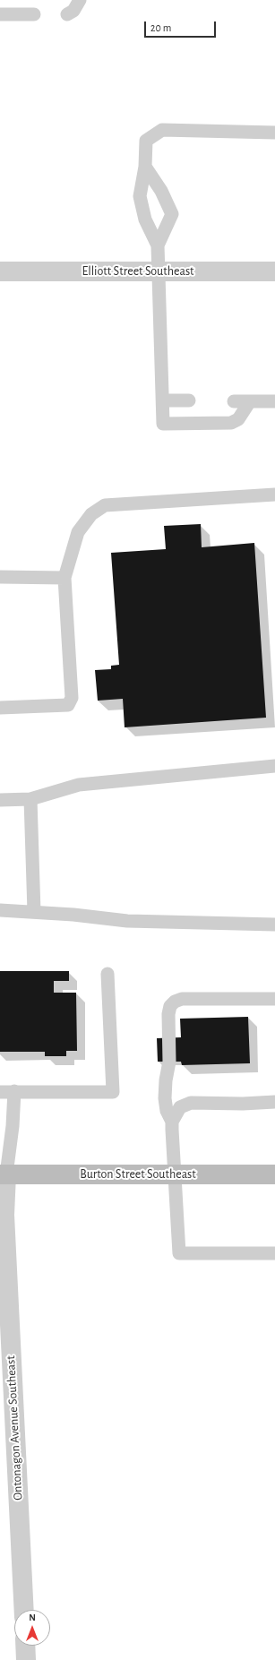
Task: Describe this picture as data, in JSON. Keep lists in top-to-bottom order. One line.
{"streets":{"main road":["Burton Street Southeast"],"street":["Elliott Street Southeast","Ontonagon Avenue Southeast"]},"crossings":[["Burton Street Southeast","Ontonagon Avenue Southeast"]],"scale_bar":"20 m","north":"top"}
